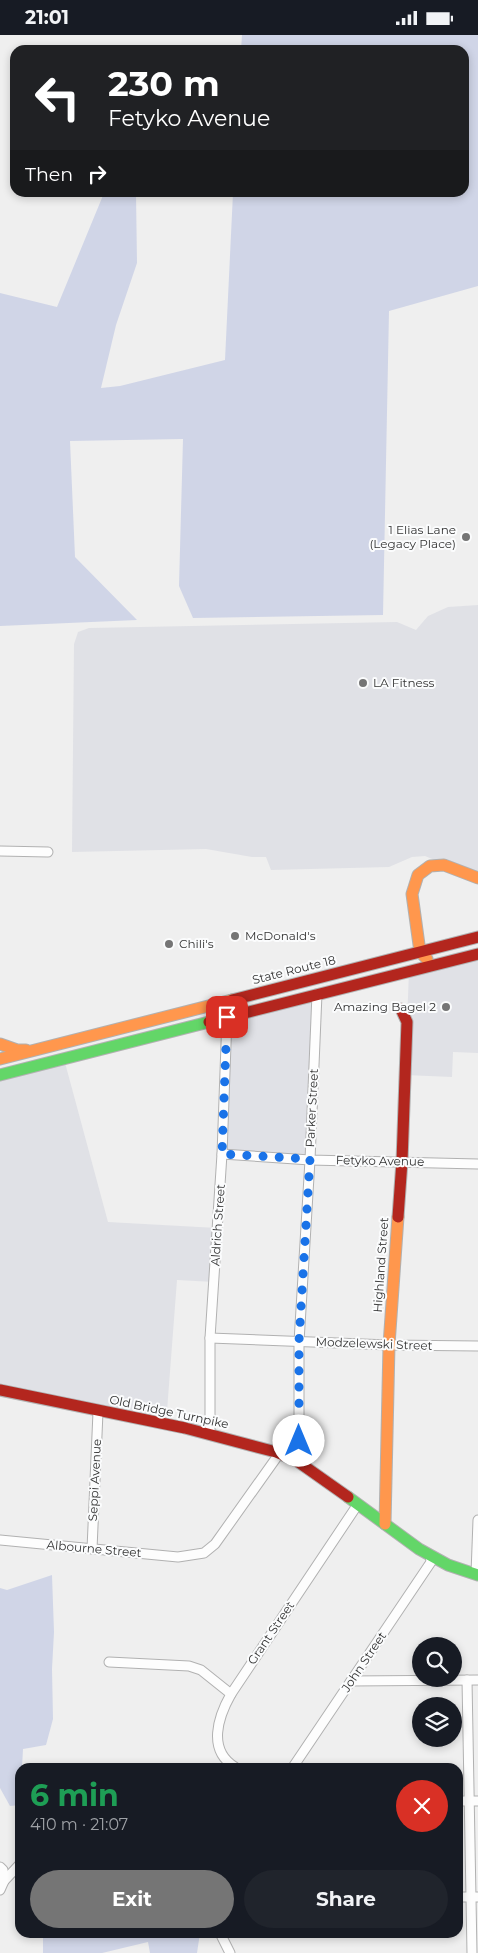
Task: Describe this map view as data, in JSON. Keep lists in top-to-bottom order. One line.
{"streets":{"main road":["State Route 18","Highland Street","Old Bridge Turnpike"],"street":["Parker Street","Fetyko Avenue","Aldrich Street","Modzelewski Street","Seppi Avenue","Albourne Street","Grant Street","John Street"]},"crossings":[["Parker Street","Fetyko Avenue"],["Parker Street","Modzelewski Street"],["Parker Street","Old Bridge Turnpike"],["Fetyko Avenue","Aldrich Street"],["Fetyko Avenue","Highland Street"],["Aldrich Street","Modzelewski Street"],["Aldrich Street","Old Bridge Turnpike"],["Highland Street","Modzelewski Street"],["Highland Street","Old Bridge Turnpike"],["Old Bridge Turnpike","Seppi Avenue"],["Old Bridge Turnpike","Albourne Street"],["Old Bridge Turnpike","Grant Street"],["Old Bridge Turnpike","John Street"],["Seppi Avenue","Albourne Street"]],"places":["1 Elias Lane (Legacy Place)","LA Fitness","McDonald's","Chili's","Amazing Bagel 2"],"page":{"status":"21:01","turn":["230 m","Fetyko Avenue"],"then":"Then","heading":["6 min","410 m · 21:07"],"buttons":["Exit","Share"]}}
